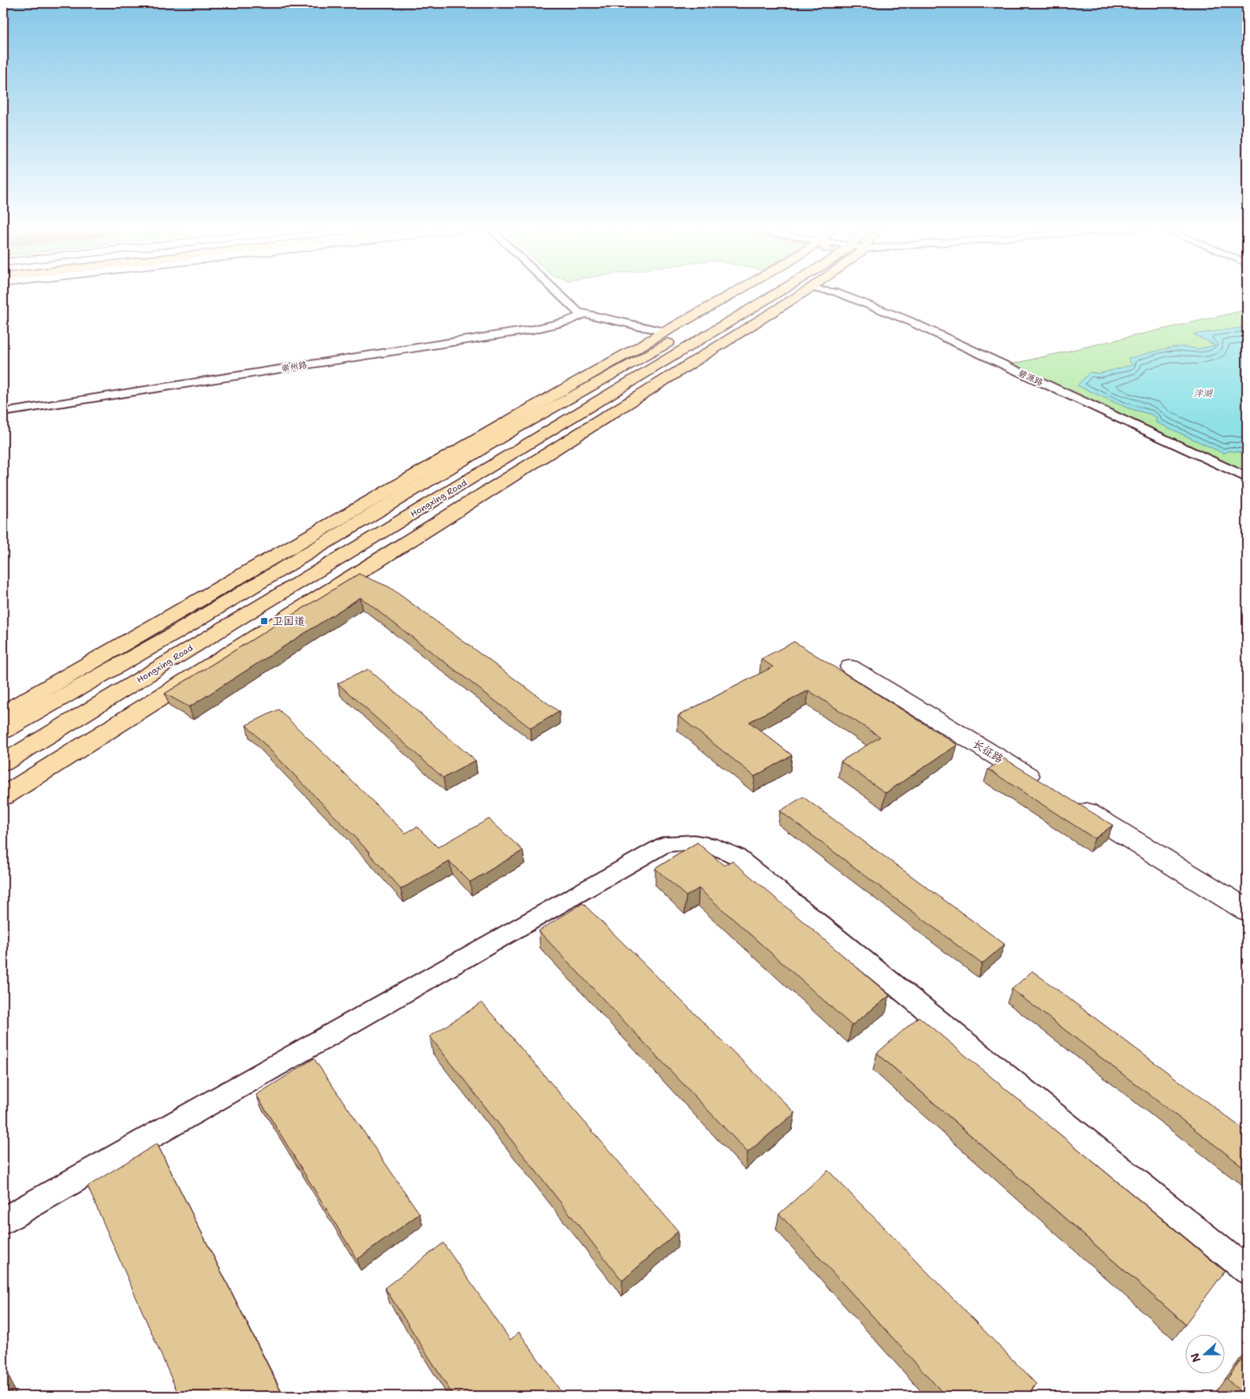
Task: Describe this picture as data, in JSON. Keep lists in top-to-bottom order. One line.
{"streets":{"main road":["Hongxing Road"],"street":["崇州路","碧源路","长征路"]},"water":["泮湖"],"places":{"transit":["卫国道"]},"north":"left"}
